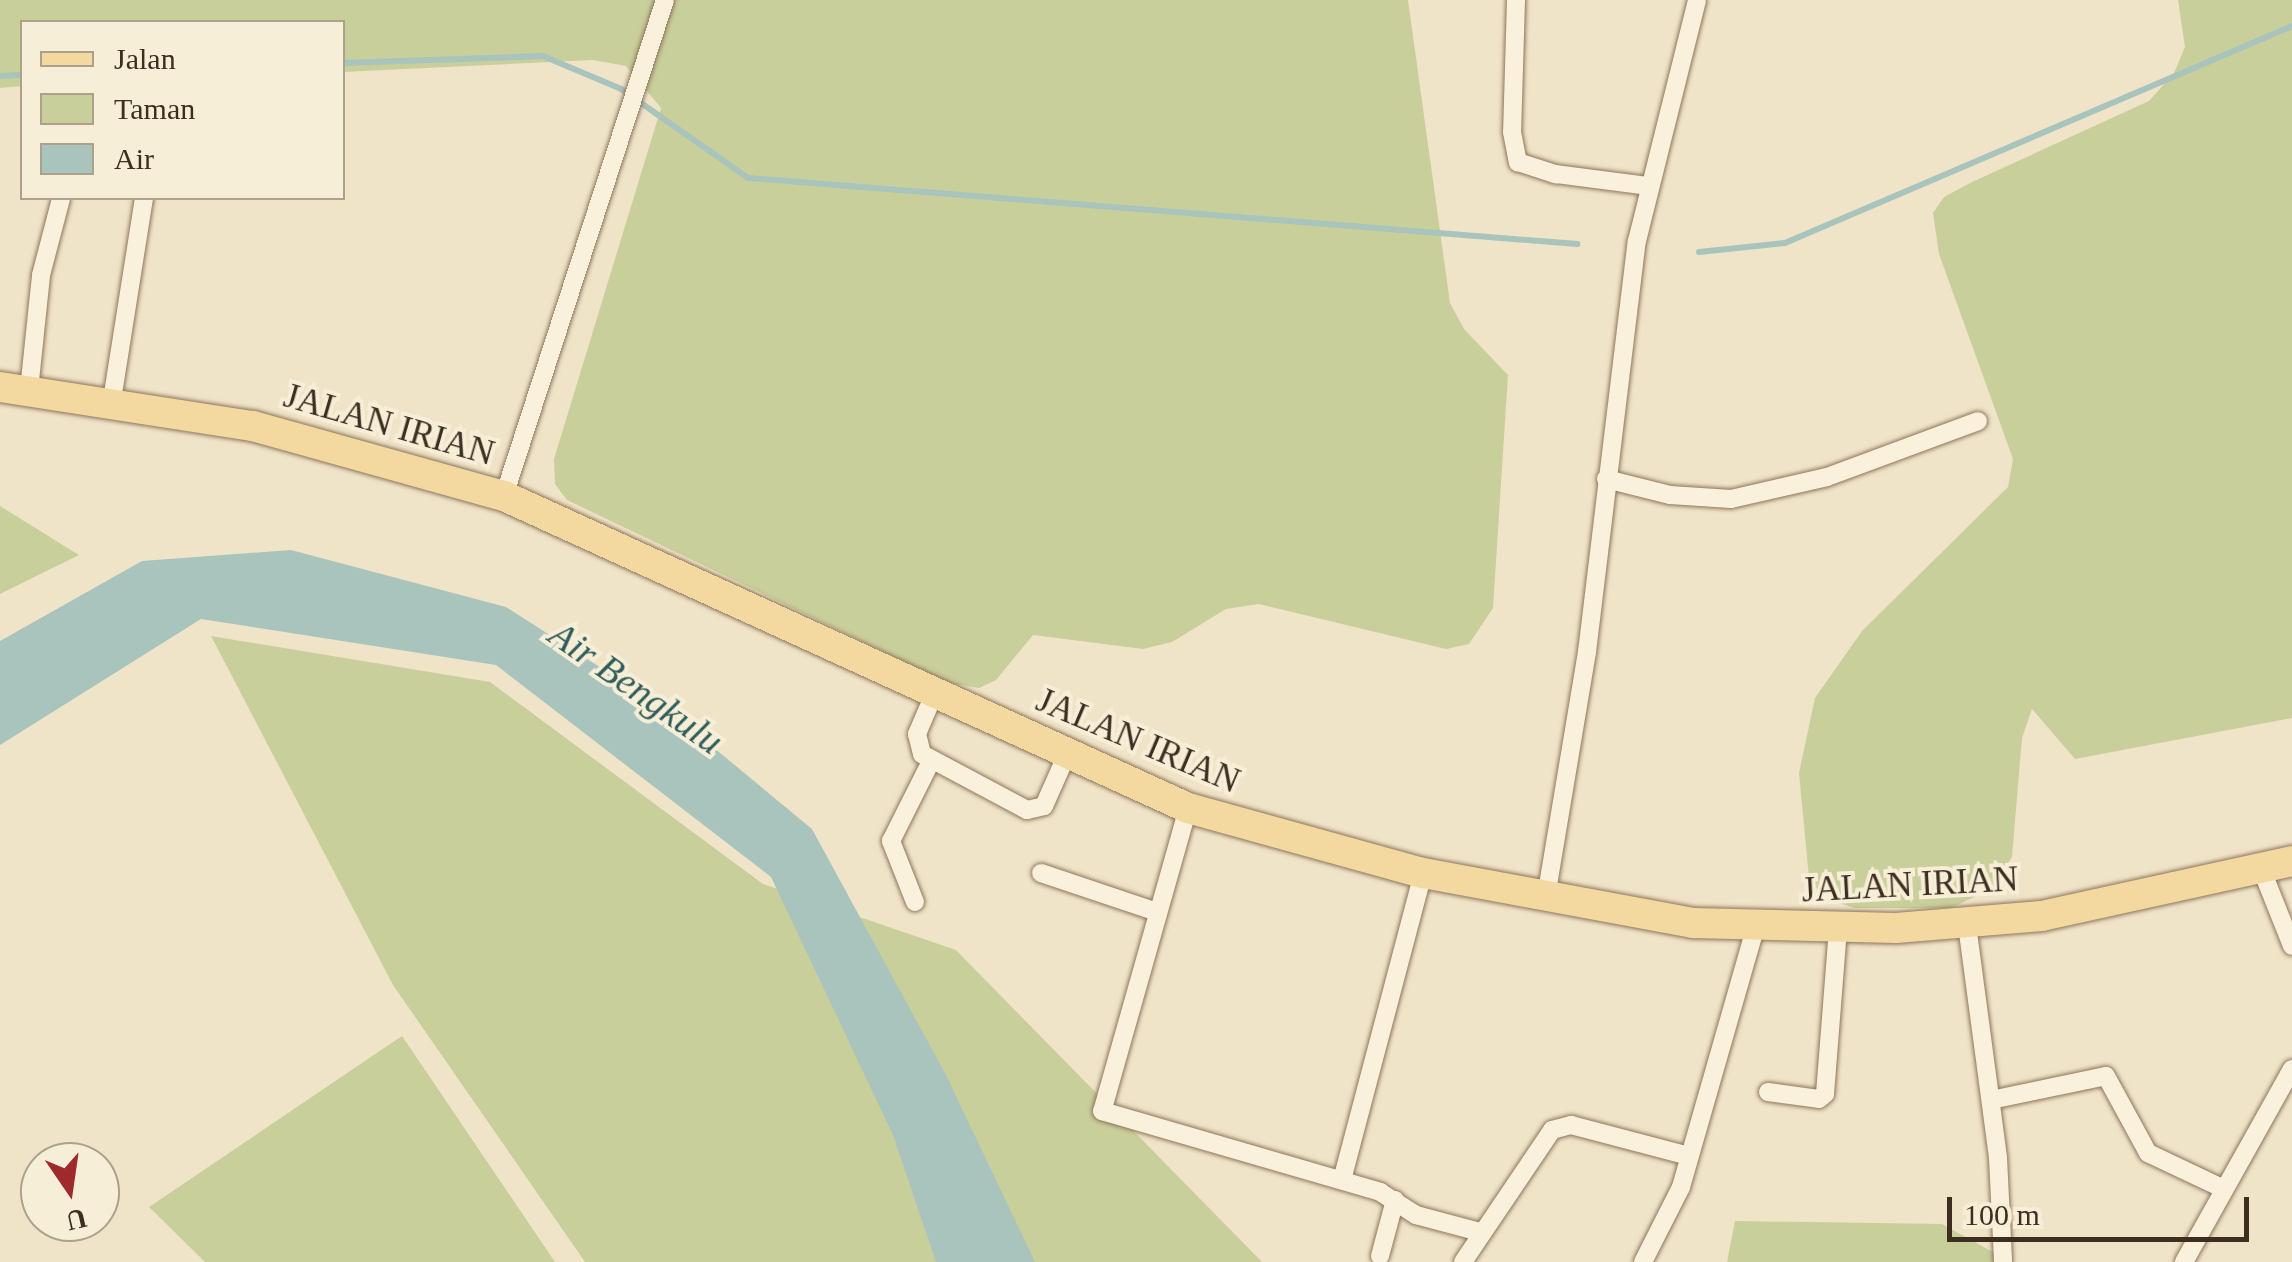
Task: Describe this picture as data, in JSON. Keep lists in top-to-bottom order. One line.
{"streets":{"main road":["JALAN IRIAN"]},"water":["Air Bengkulu"],"legend":["Jalan","Taman","Air"],"scale_bar":"100 m","north":"bottom"}
